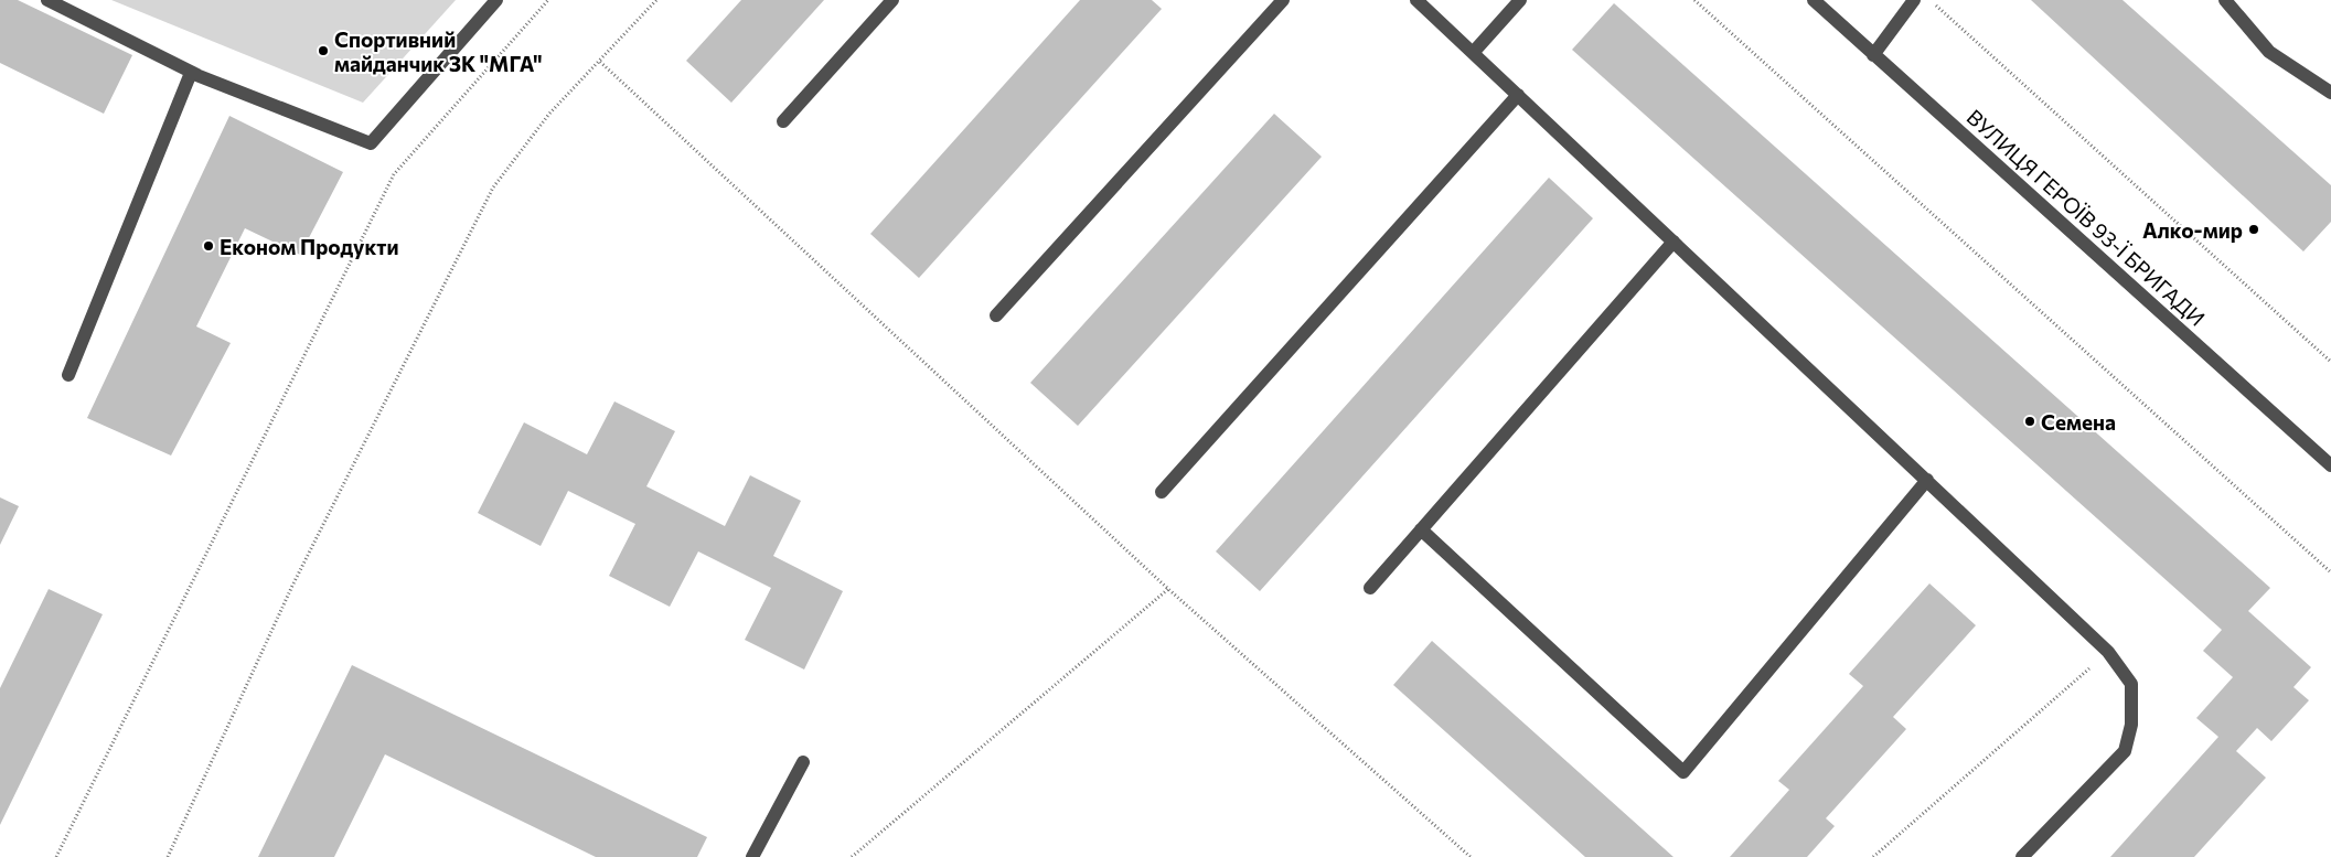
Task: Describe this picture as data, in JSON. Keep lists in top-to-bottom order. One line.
{"streets":{"street":["ВУЛИЦЯ ГЕРОЇВ 93-Ї БРИГАДИ"]},"places":["Спортивний майданчик ЗК \"МГА\"","Алко-мир","Економ Продукти","Семена"]}
